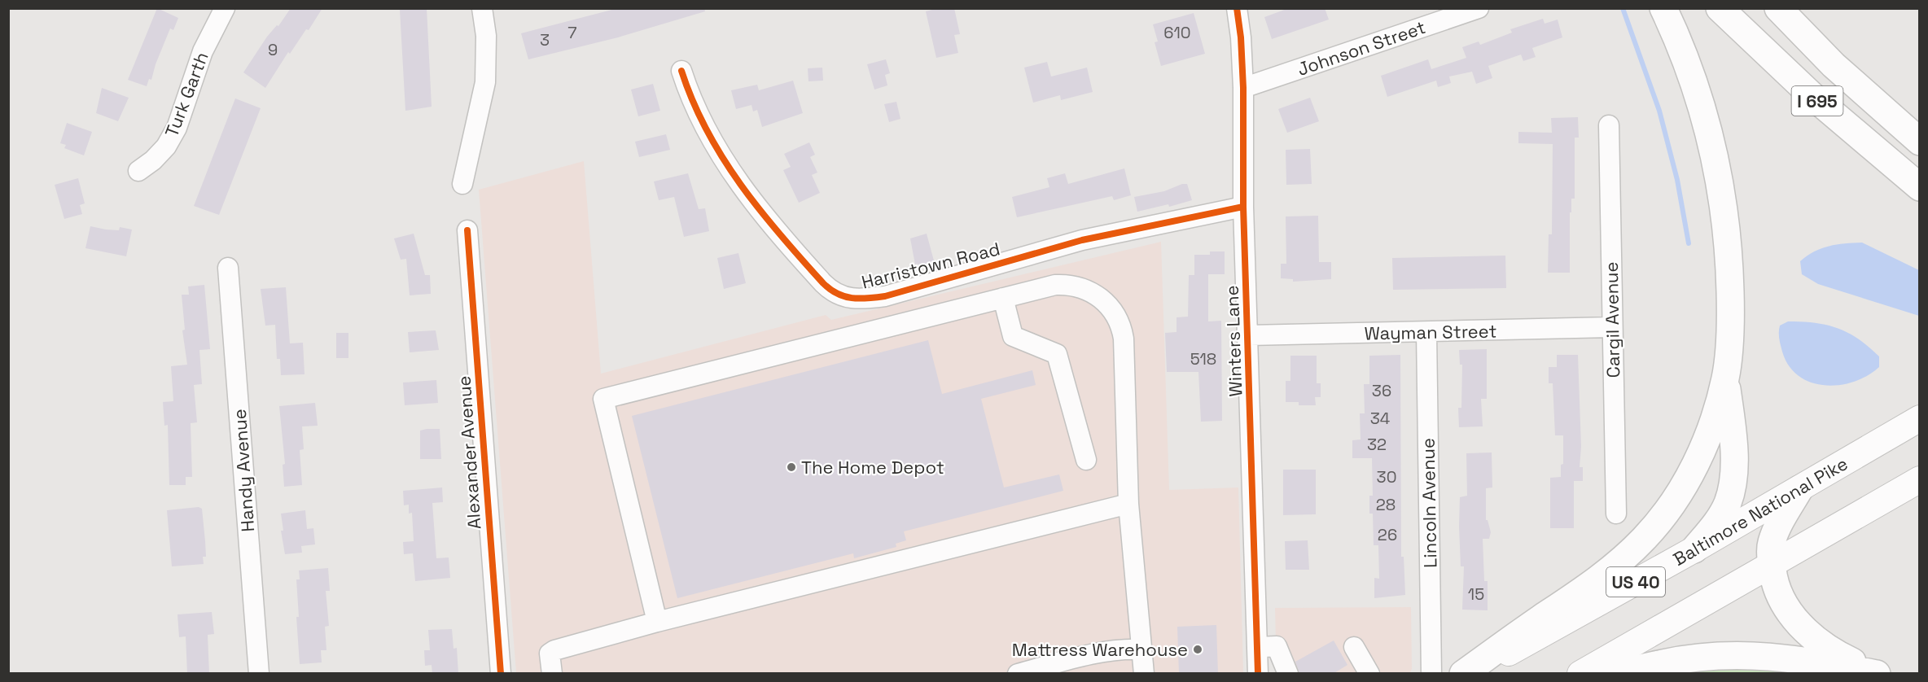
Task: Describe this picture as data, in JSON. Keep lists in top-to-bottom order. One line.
{"streets":{"highway":["I 695"],"main road":["Baltimore National Pike","US 40"],"street":["Johnson Street","Turk Garth","Harristown Road","Cargil Avenue","Wayman Street","Winters Lane","Alexander Avenue","Handy Avenue","Lincoln Avenue"]},"crossings":[["Johnson Street","Winters Lane"],["Harristown Road","Winters Lane"],["Cargil Avenue","Wayman Street"],["Wayman Street","Winters Lane"],["Wayman Street","Lincoln Avenue"]],"places":["The Home Depot","Mattress Warehouse"],"house_numbers":["7","610","3","9","518","36","34","32","30","28","26","15"]}
